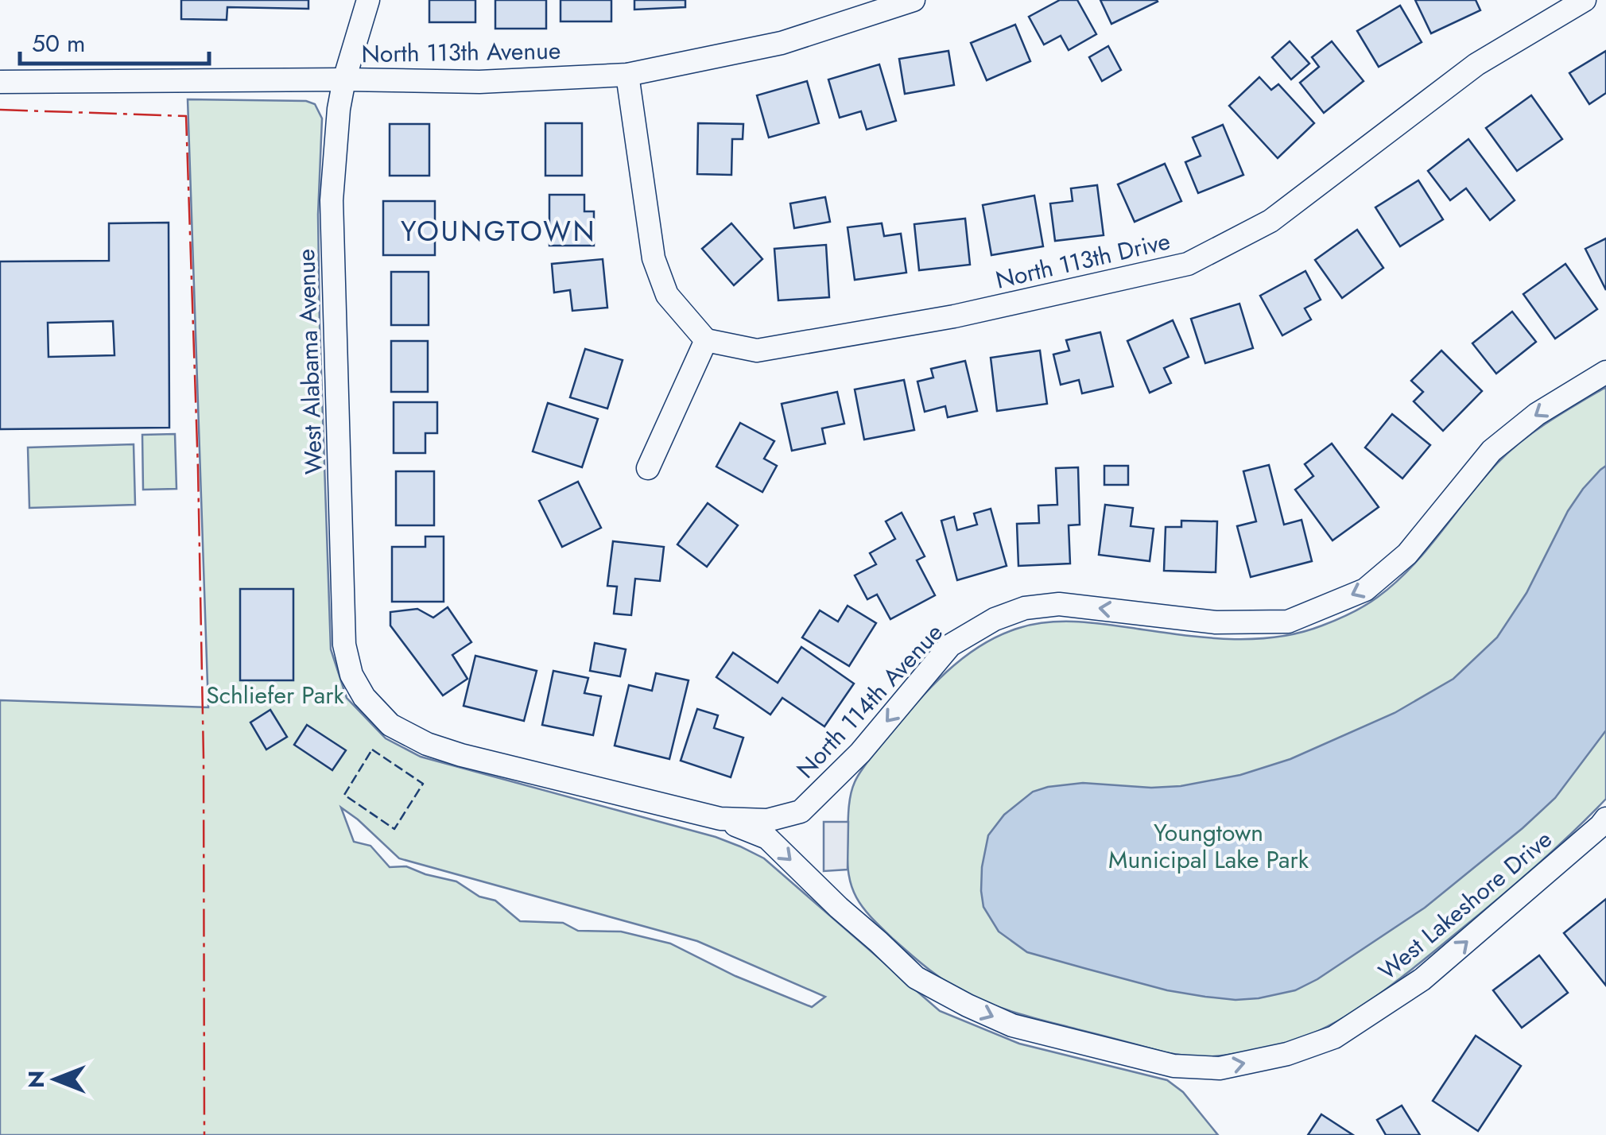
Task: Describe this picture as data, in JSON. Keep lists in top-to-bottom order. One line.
{"streets":{"street":["North 113th Avenue","North 113th Drive","West Alabama Avenue","North 114th Avenue","West Lakeshore Drive"]},"crossings":[["North 113th Avenue","West Alabama Avenue"],["West Alabama Avenue","North 114th Avenue"],["North 114th Avenue","West Lakeshore Drive"]],"one_way":["North 114th Avenue","West Lakeshore Drive"],"districts":["YOUNGTOWN"],"parks":["Schliefer Park","Youngtown Municipal Lake Park"],"scale_bar":"50 m","north":"left"}
